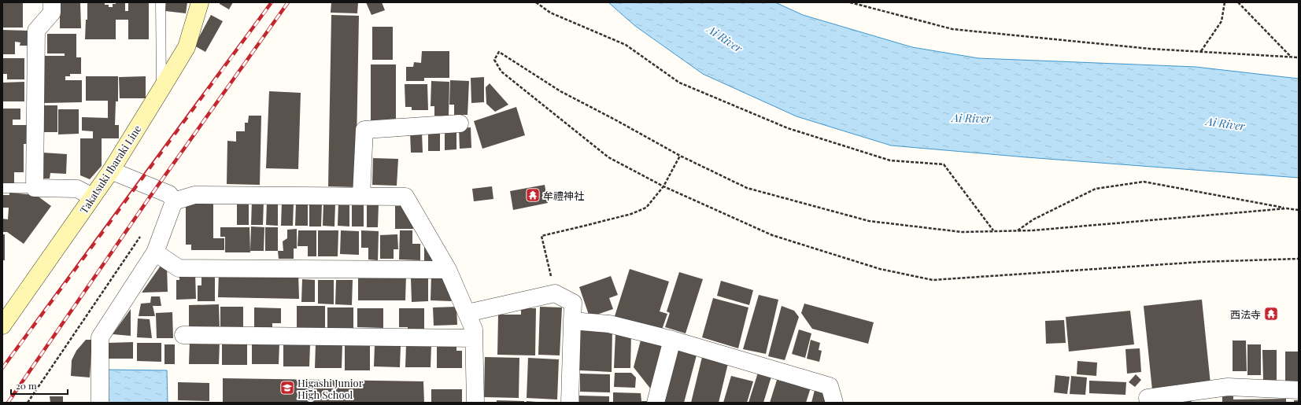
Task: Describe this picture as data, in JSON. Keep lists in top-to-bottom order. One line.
{"streets":{"main road":["Takatsuki Ibaraki Line"]},"water":["Ai River"],"places":{"temple":["牟禮神社","西法寺"],"school or university":["Higashi Junior High School"]},"scale_bar":"20 m"}
